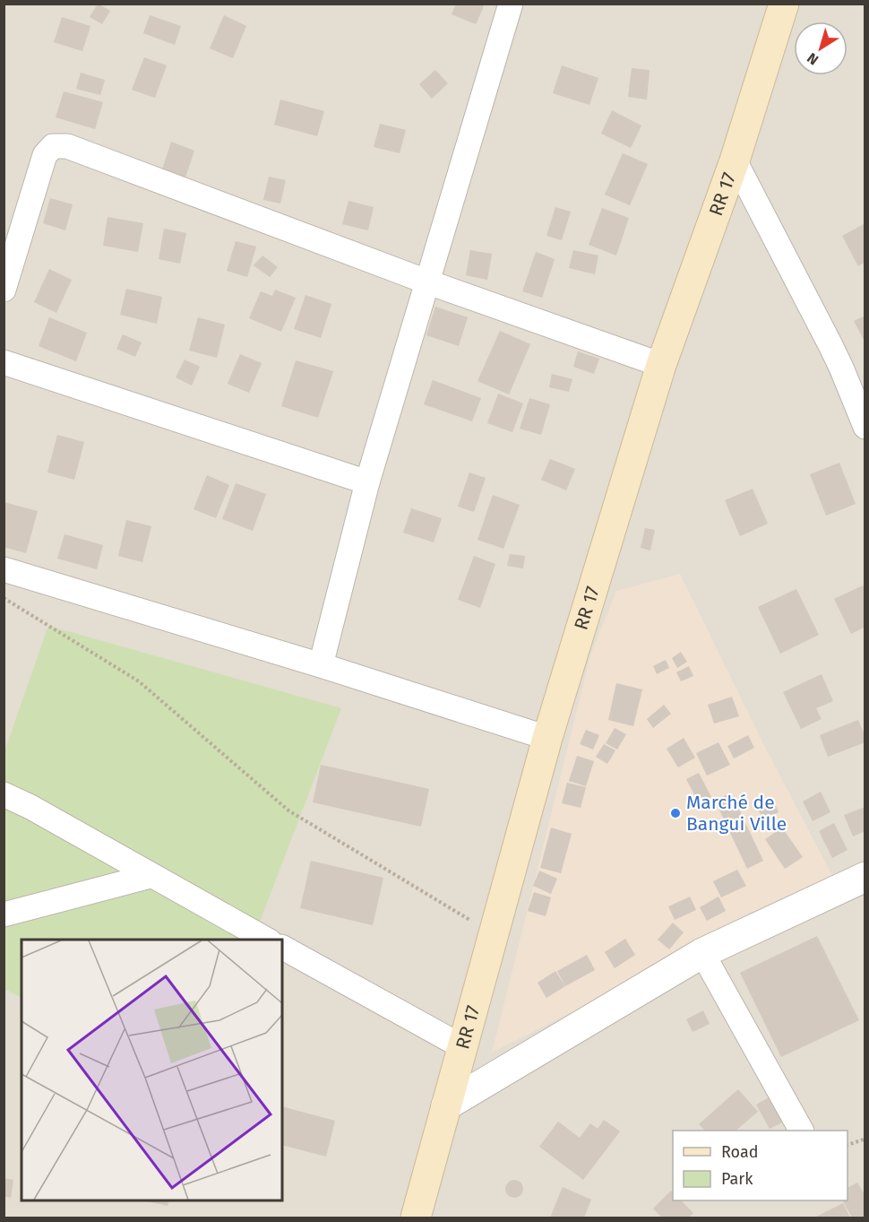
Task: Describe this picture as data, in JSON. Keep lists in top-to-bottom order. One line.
{"streets":{"main road":["RR 17"]},"places":["Marché de Bangui Ville"],"legend":["Road","Park"],"north":"bottom left"}
